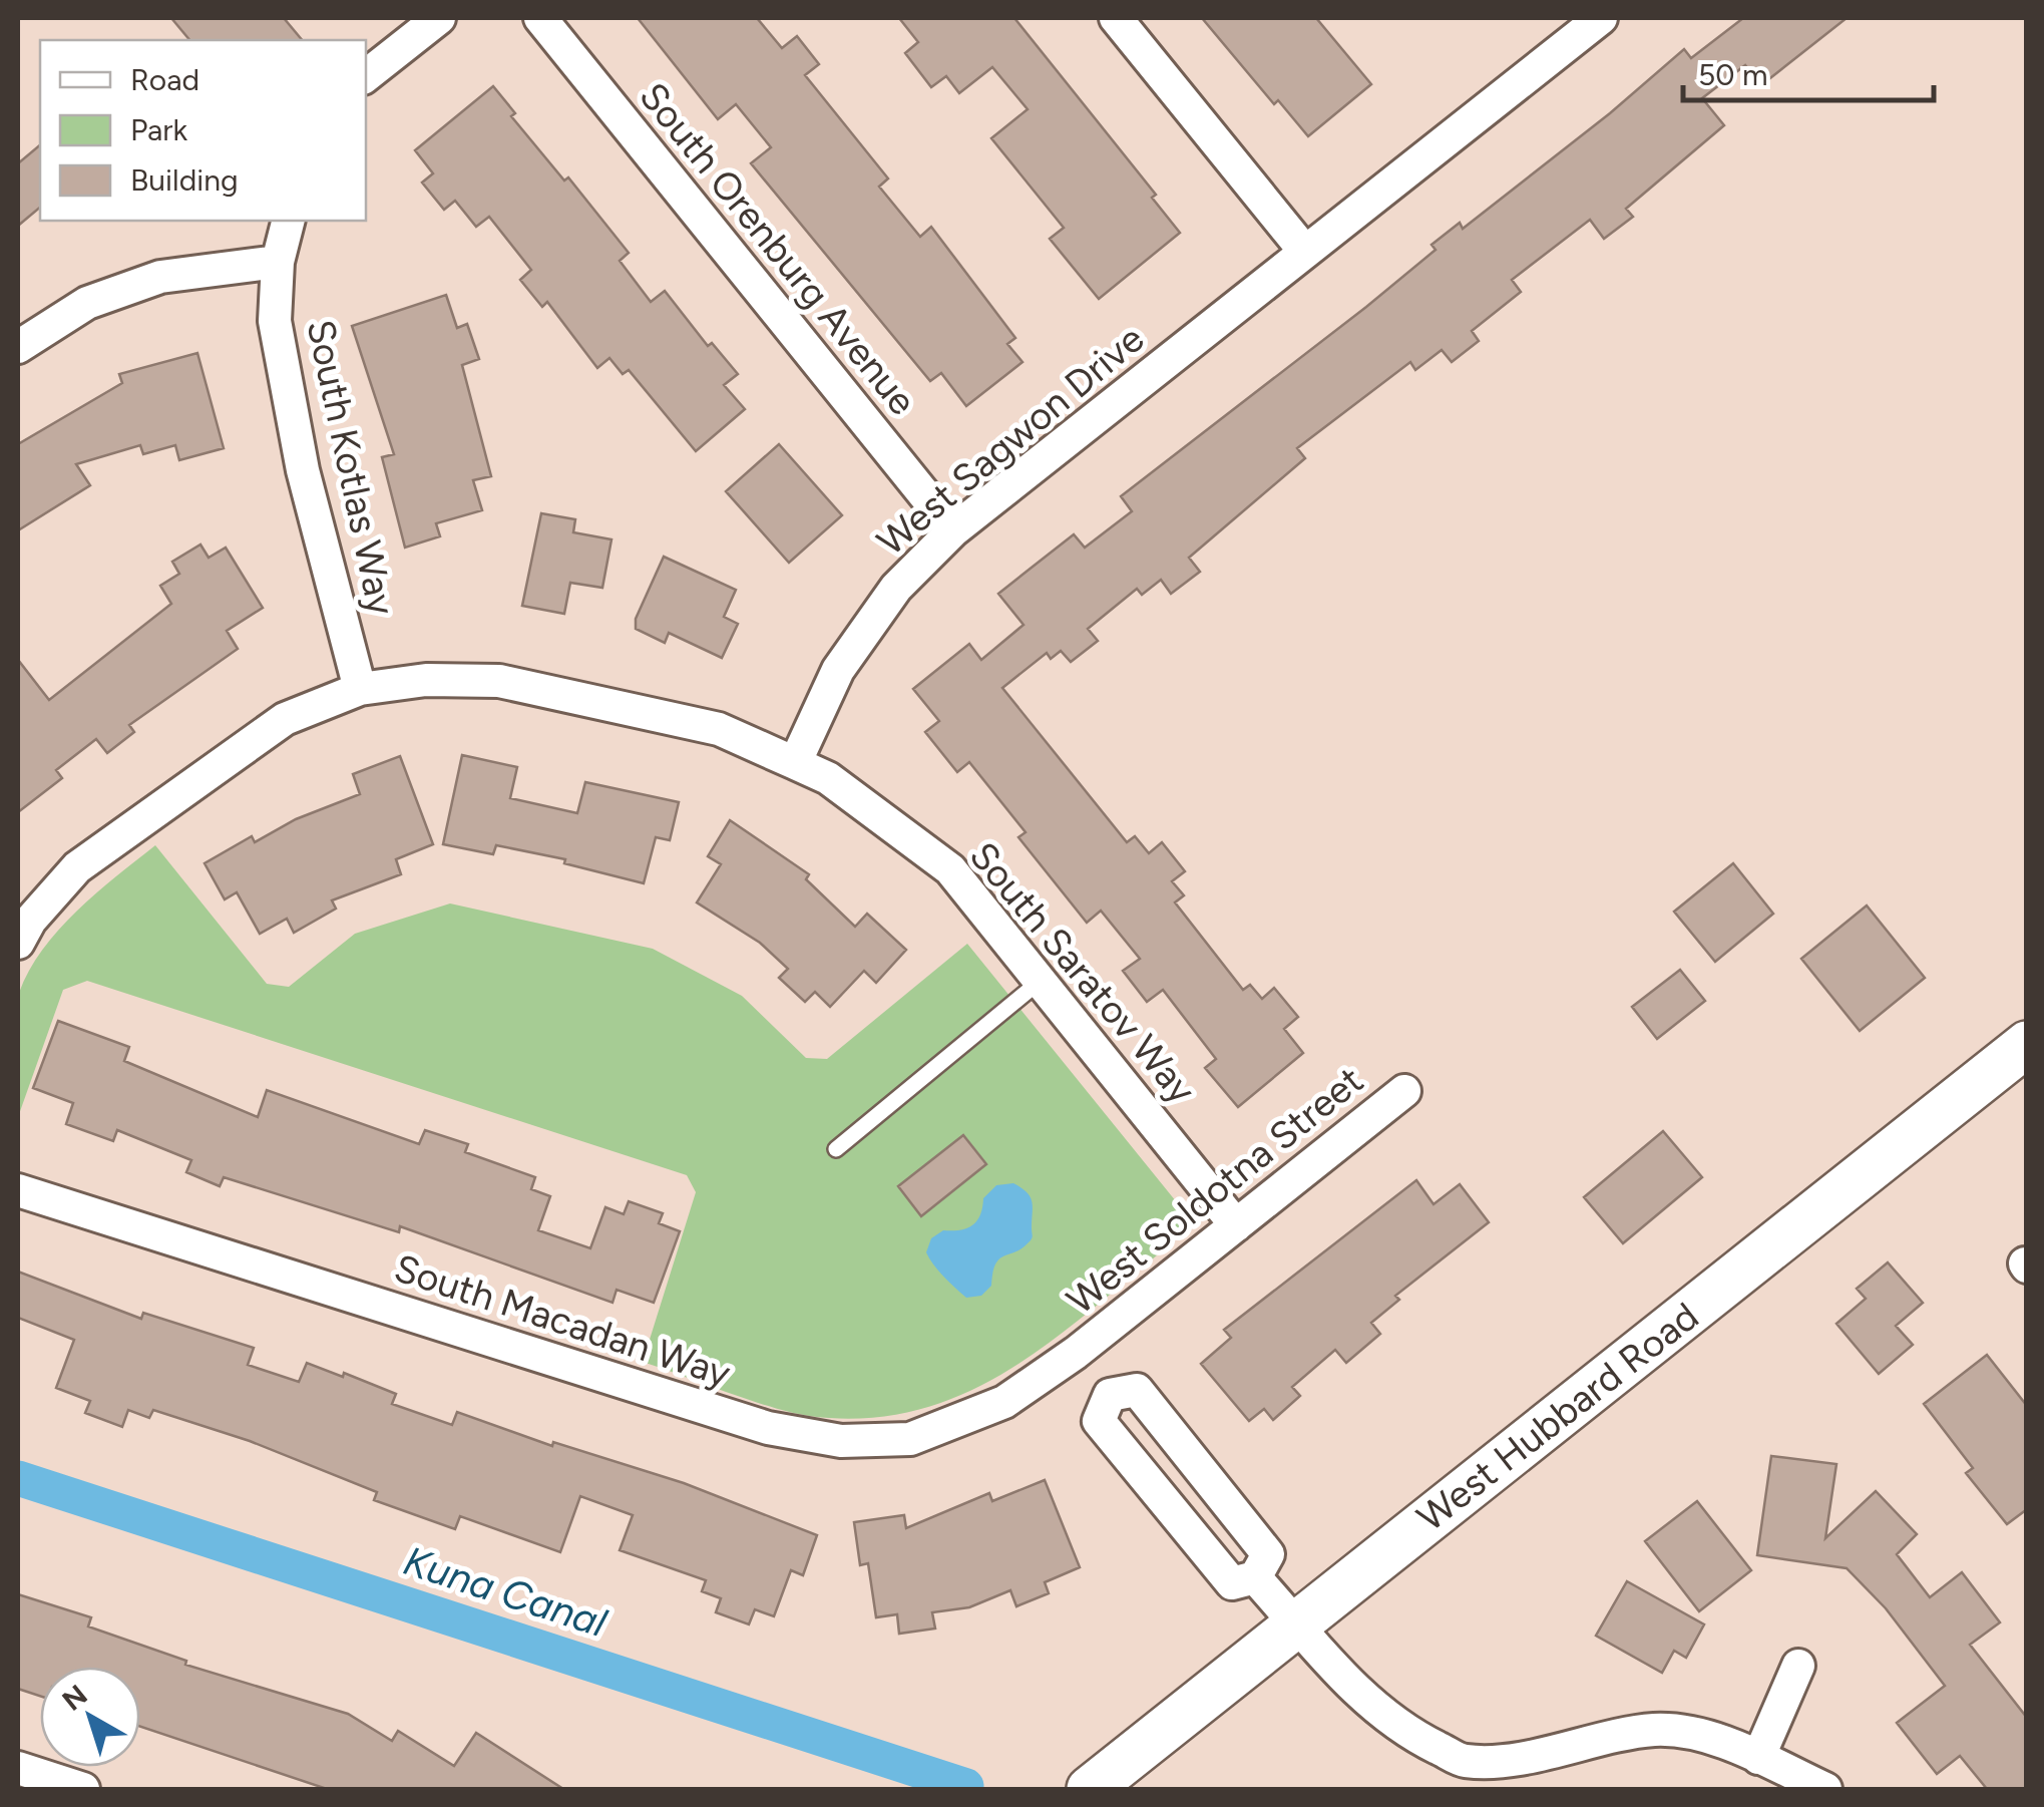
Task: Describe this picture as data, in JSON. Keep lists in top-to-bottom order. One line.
{"streets":{"street":["South Orenburg Avenue","West Sagwon Drive","South Kotlas Way","South Saratov Way","West Soldotna Street","South Macadan Way","West Hubbard Road"]},"crossings":[["South Orenburg Avenue","West Sagwon Drive"],["West Sagwon Drive","South Saratov Way"],["South Saratov Way","West Soldotna Street"],["West Soldotna Street","South Macadan Way"]],"water":["Kuna Canal"],"legend":["Road","Park","Building"],"scale_bar":"50 m","north":"top left"}
